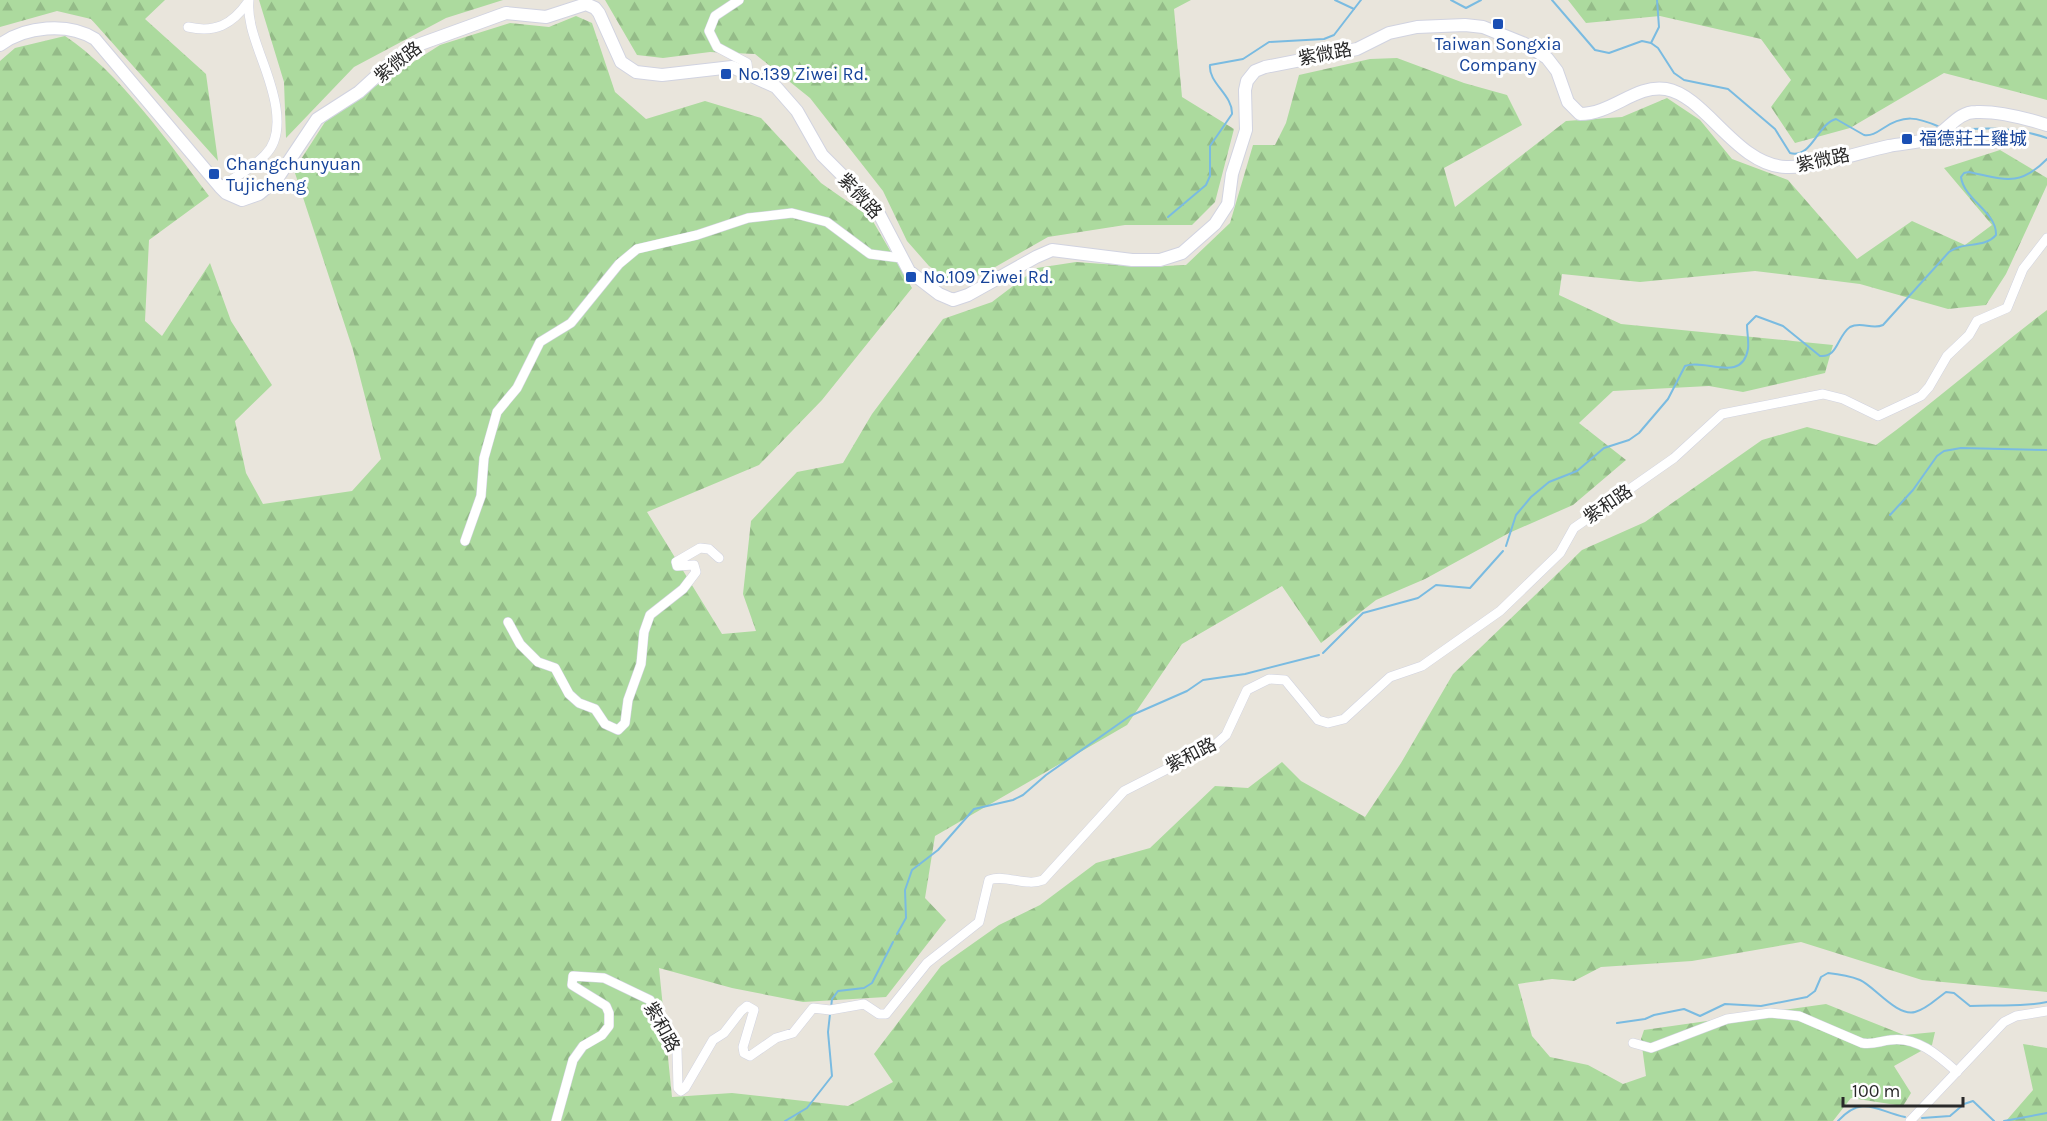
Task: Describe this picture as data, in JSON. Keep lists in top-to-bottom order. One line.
{"streets":{"street":["紫微路","紫和路"]},"places":{"transit":["Taiwan Songxia Company","No.139 Ziwei Rd.","福德莊土雞城","Changchunyuan Tujicheng","No.109 Ziwei Rd."]},"scale_bar":"100 m"}
